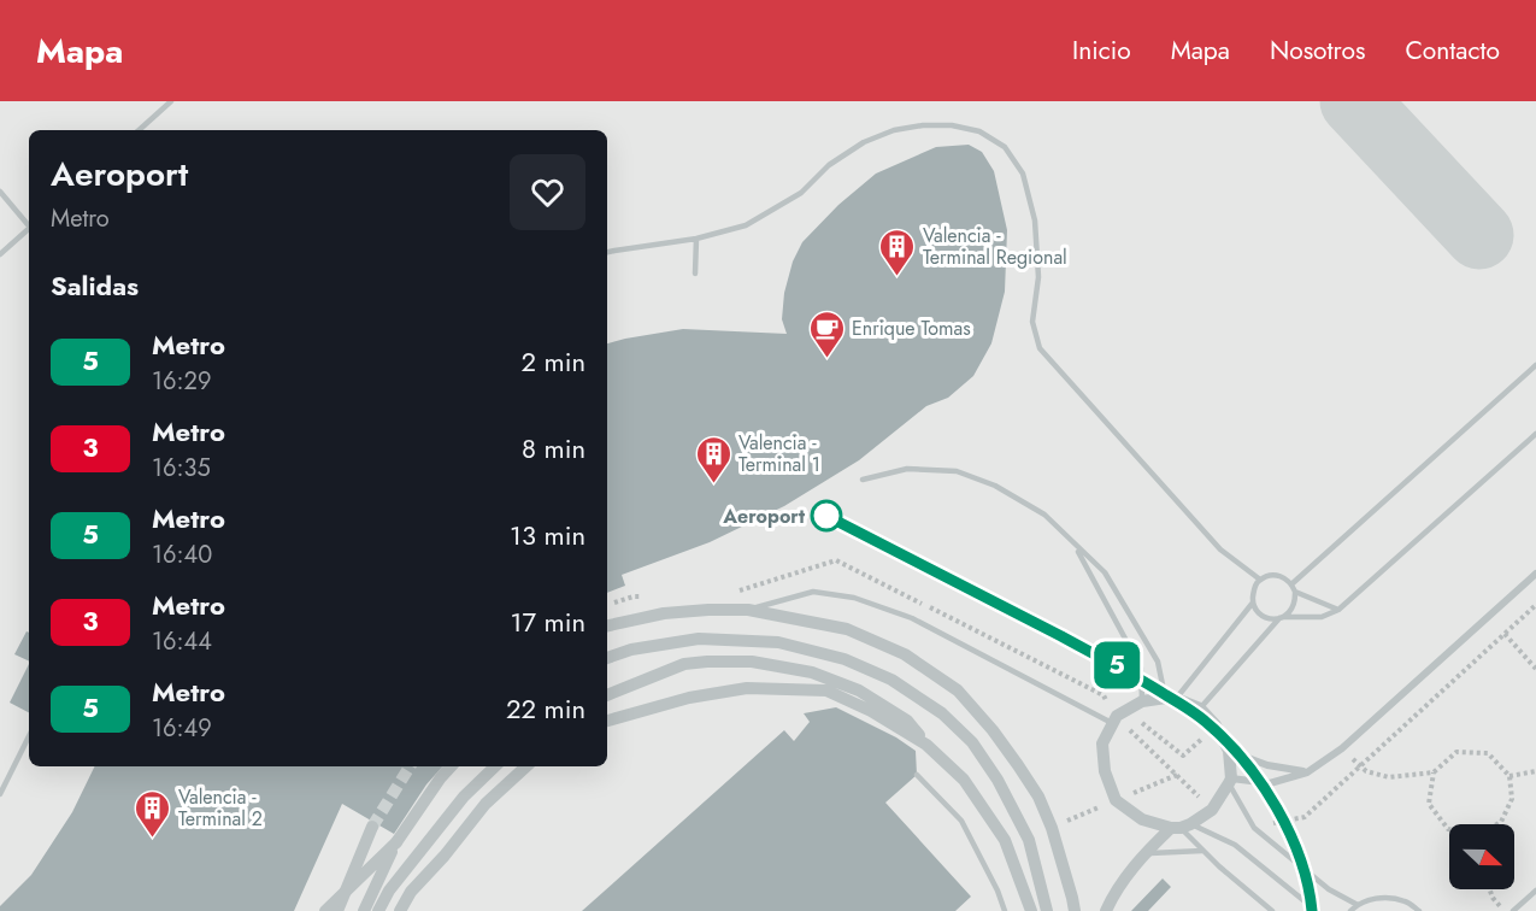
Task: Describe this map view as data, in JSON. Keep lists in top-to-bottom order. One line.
{"places":{"building":["Valencia - Terminal Regional","Valencia - Terminal 1","Valencia - Terminal 2"],"cafe":["Enrique Tomas"],"other":["Aeroport"]},"lines":["metro line 5"],"north":"right","page":{"header":"Mapa","nav":["Inicio","Mapa","Nosotros","Contacto"],"on_map":"5","heading":[["Aeroport","Metro"],"Salidas"],"list":[{"mark":"5","name":"Metro","note":"16:29","value":"2 min"},{"mark":"3","name":"Metro","note":"16:35","value":"8 min"},{"mark":"5","name":"Metro","note":"16:40","value":"13 min"},{"mark":"3","name":"Metro","note":"16:44","value":"17 min"},{"mark":"5","name":"Metro","note":"16:49","value":"22 min"}]}}
